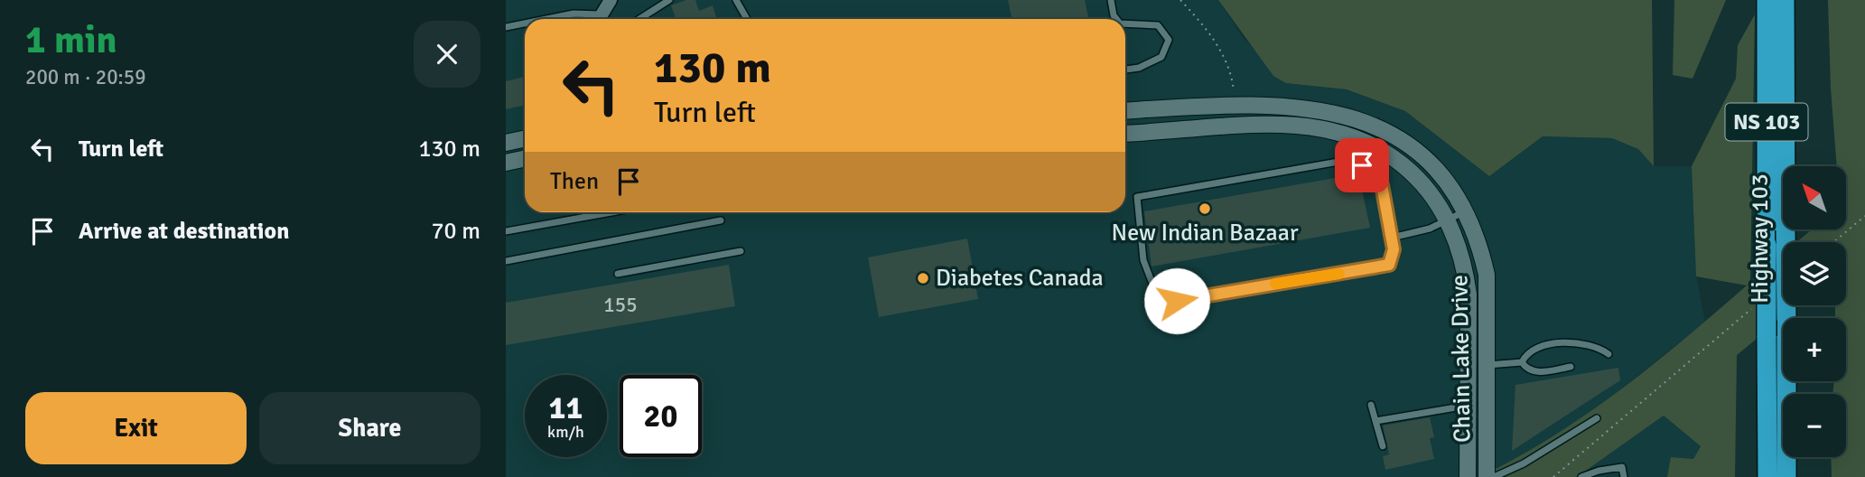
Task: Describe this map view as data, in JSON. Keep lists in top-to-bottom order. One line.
{"streets":{"highway":["NS 103","Highway 103"],"street":["Chain Lake Drive"]},"places":["New Indian Bazaar","Diabetes Canada"],"house_numbers":["155"],"north":"top left","page":{"heading":["1 min","200 m · 20:59"],"turn":["130 m","Turn left"],"list":[{"name":"Turn left","value":"130 m"},{"name":"Arrive at destination","value":"70 m"}],"then":"Then","map_buttons":["+","−"],"speed":"11 km/h","limit":"20","buttons":["Exit","Share"]}}
